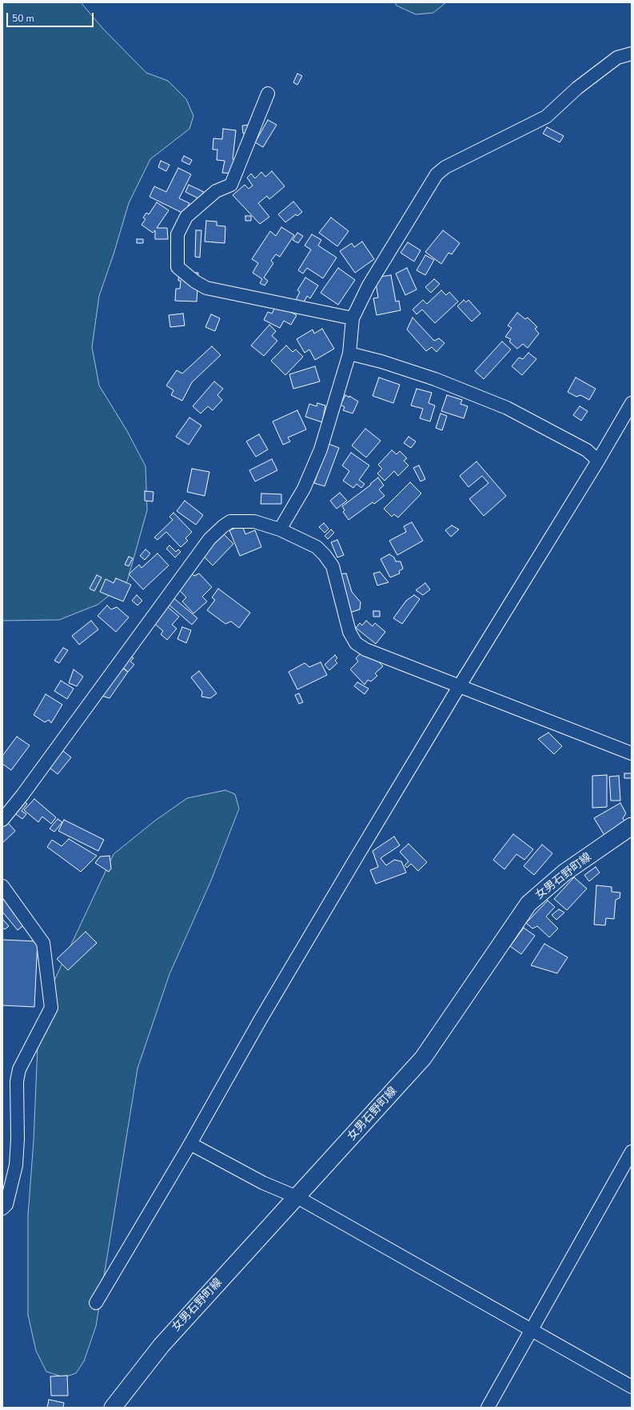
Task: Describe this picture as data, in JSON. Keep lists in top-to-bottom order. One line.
{"streets":{"main road":["女男石野町線"]},"scale_bar":"50 m"}
